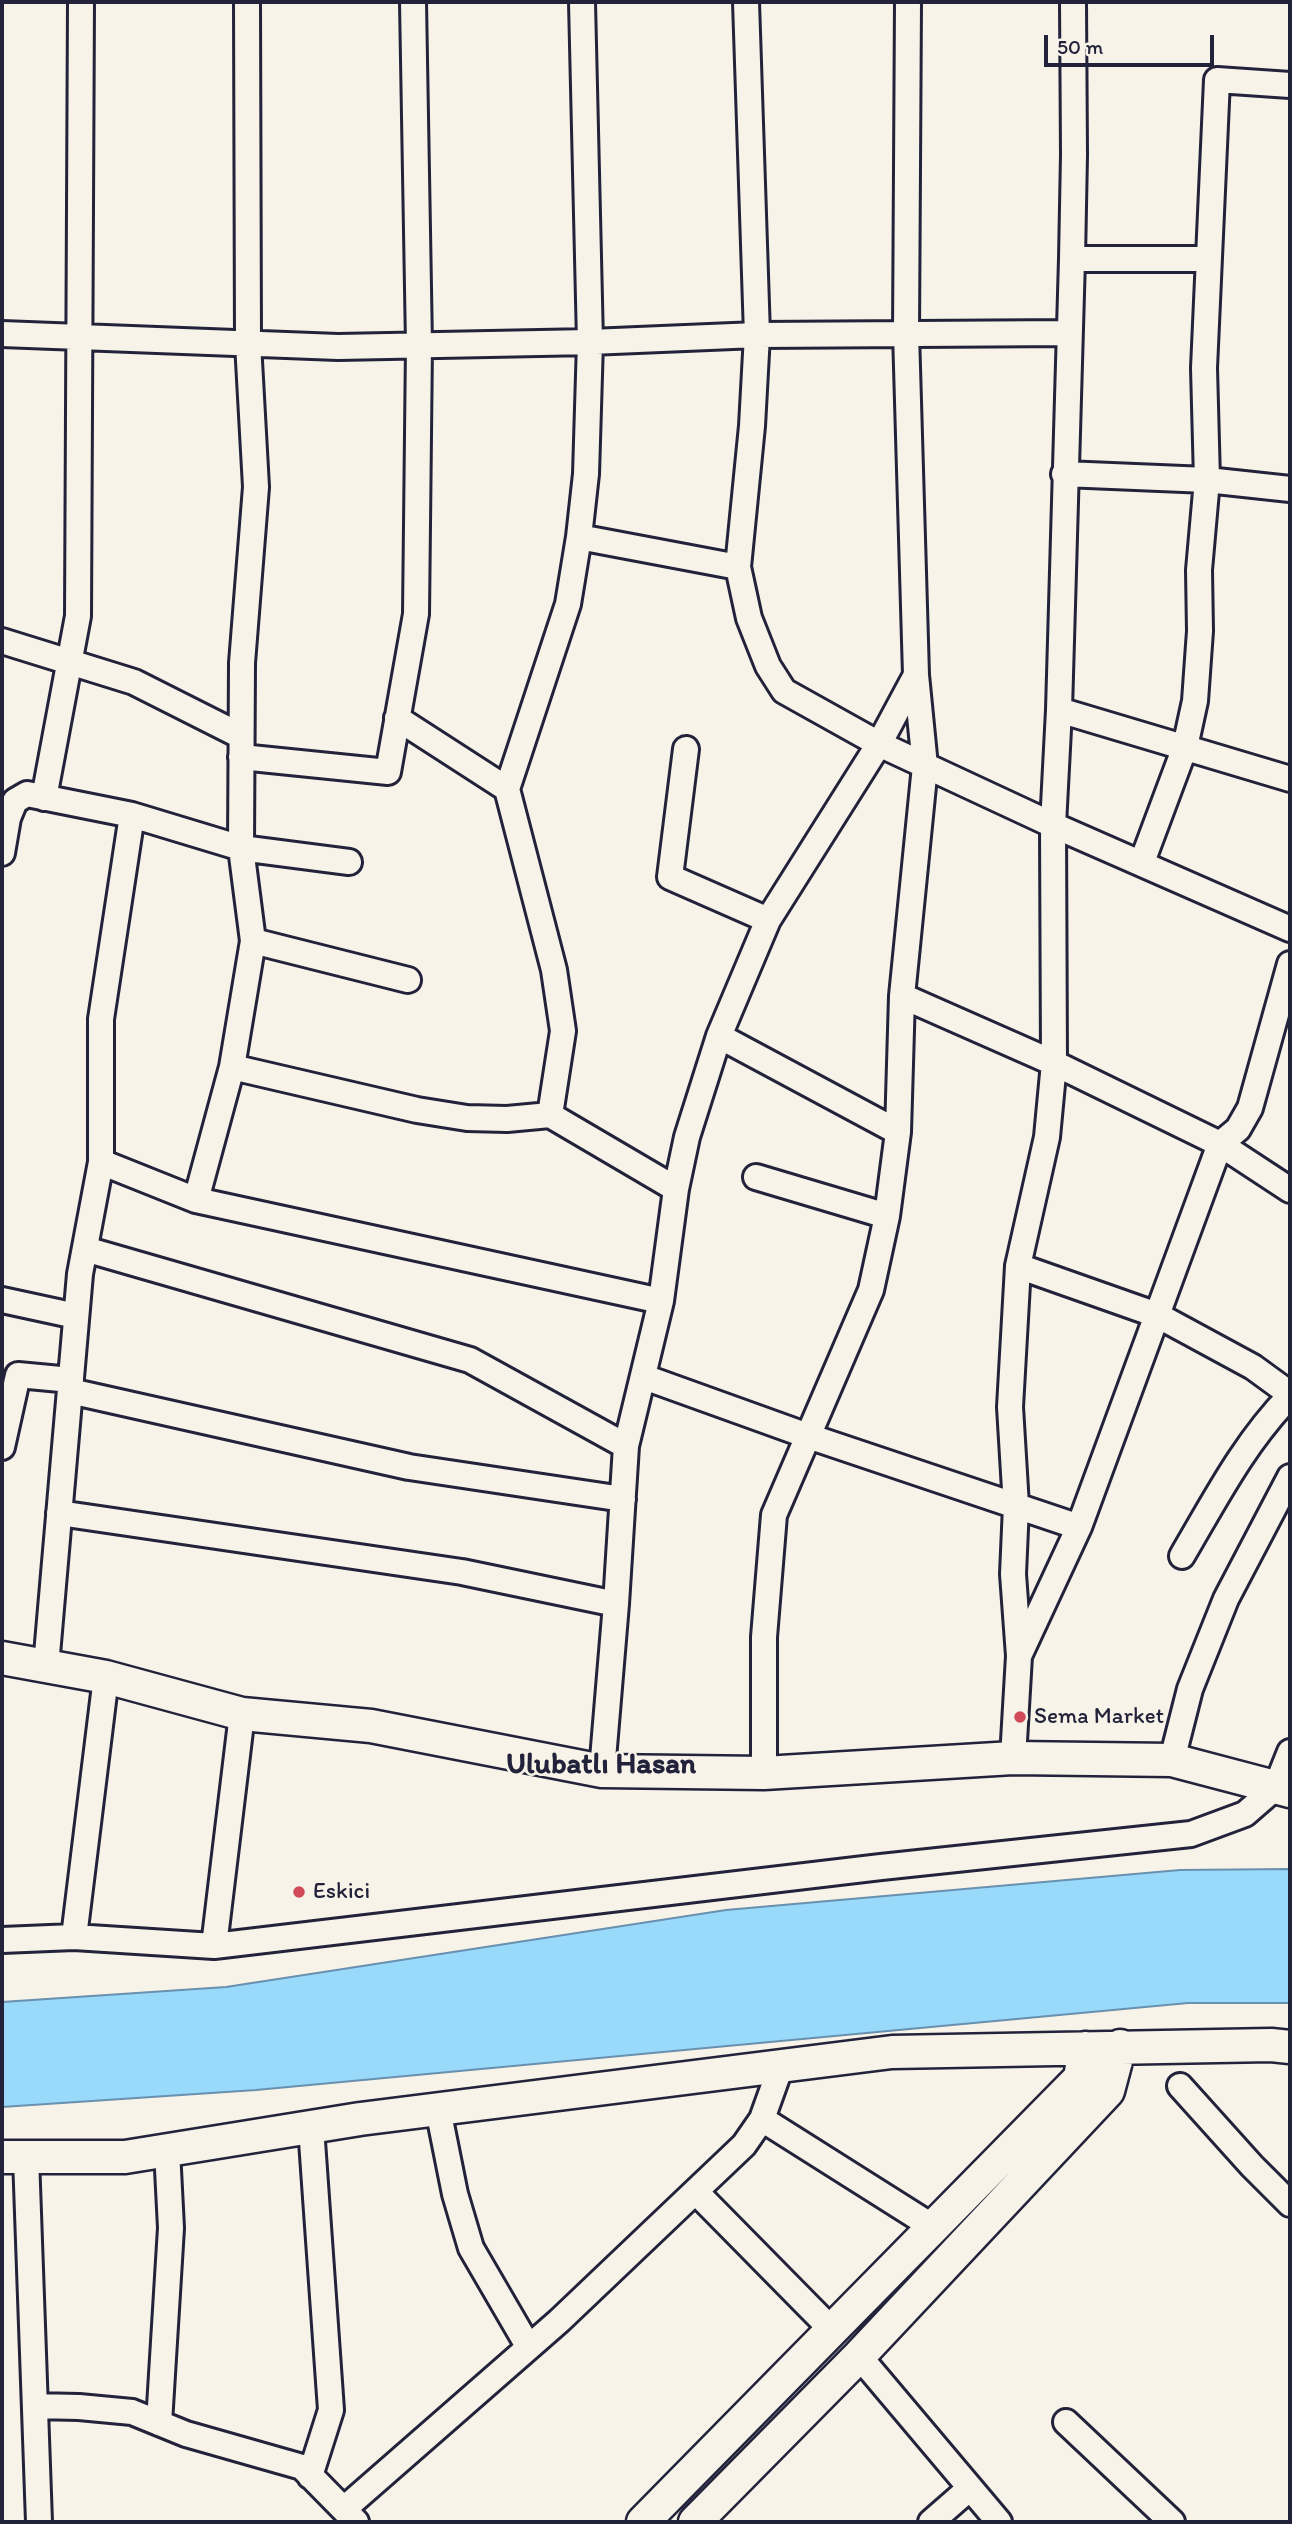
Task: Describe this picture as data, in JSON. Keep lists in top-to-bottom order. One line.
{"districts":["Ulubatlı Hasan"],"places":["Sema Market","Eskici"],"scale_bar":"50 m"}
